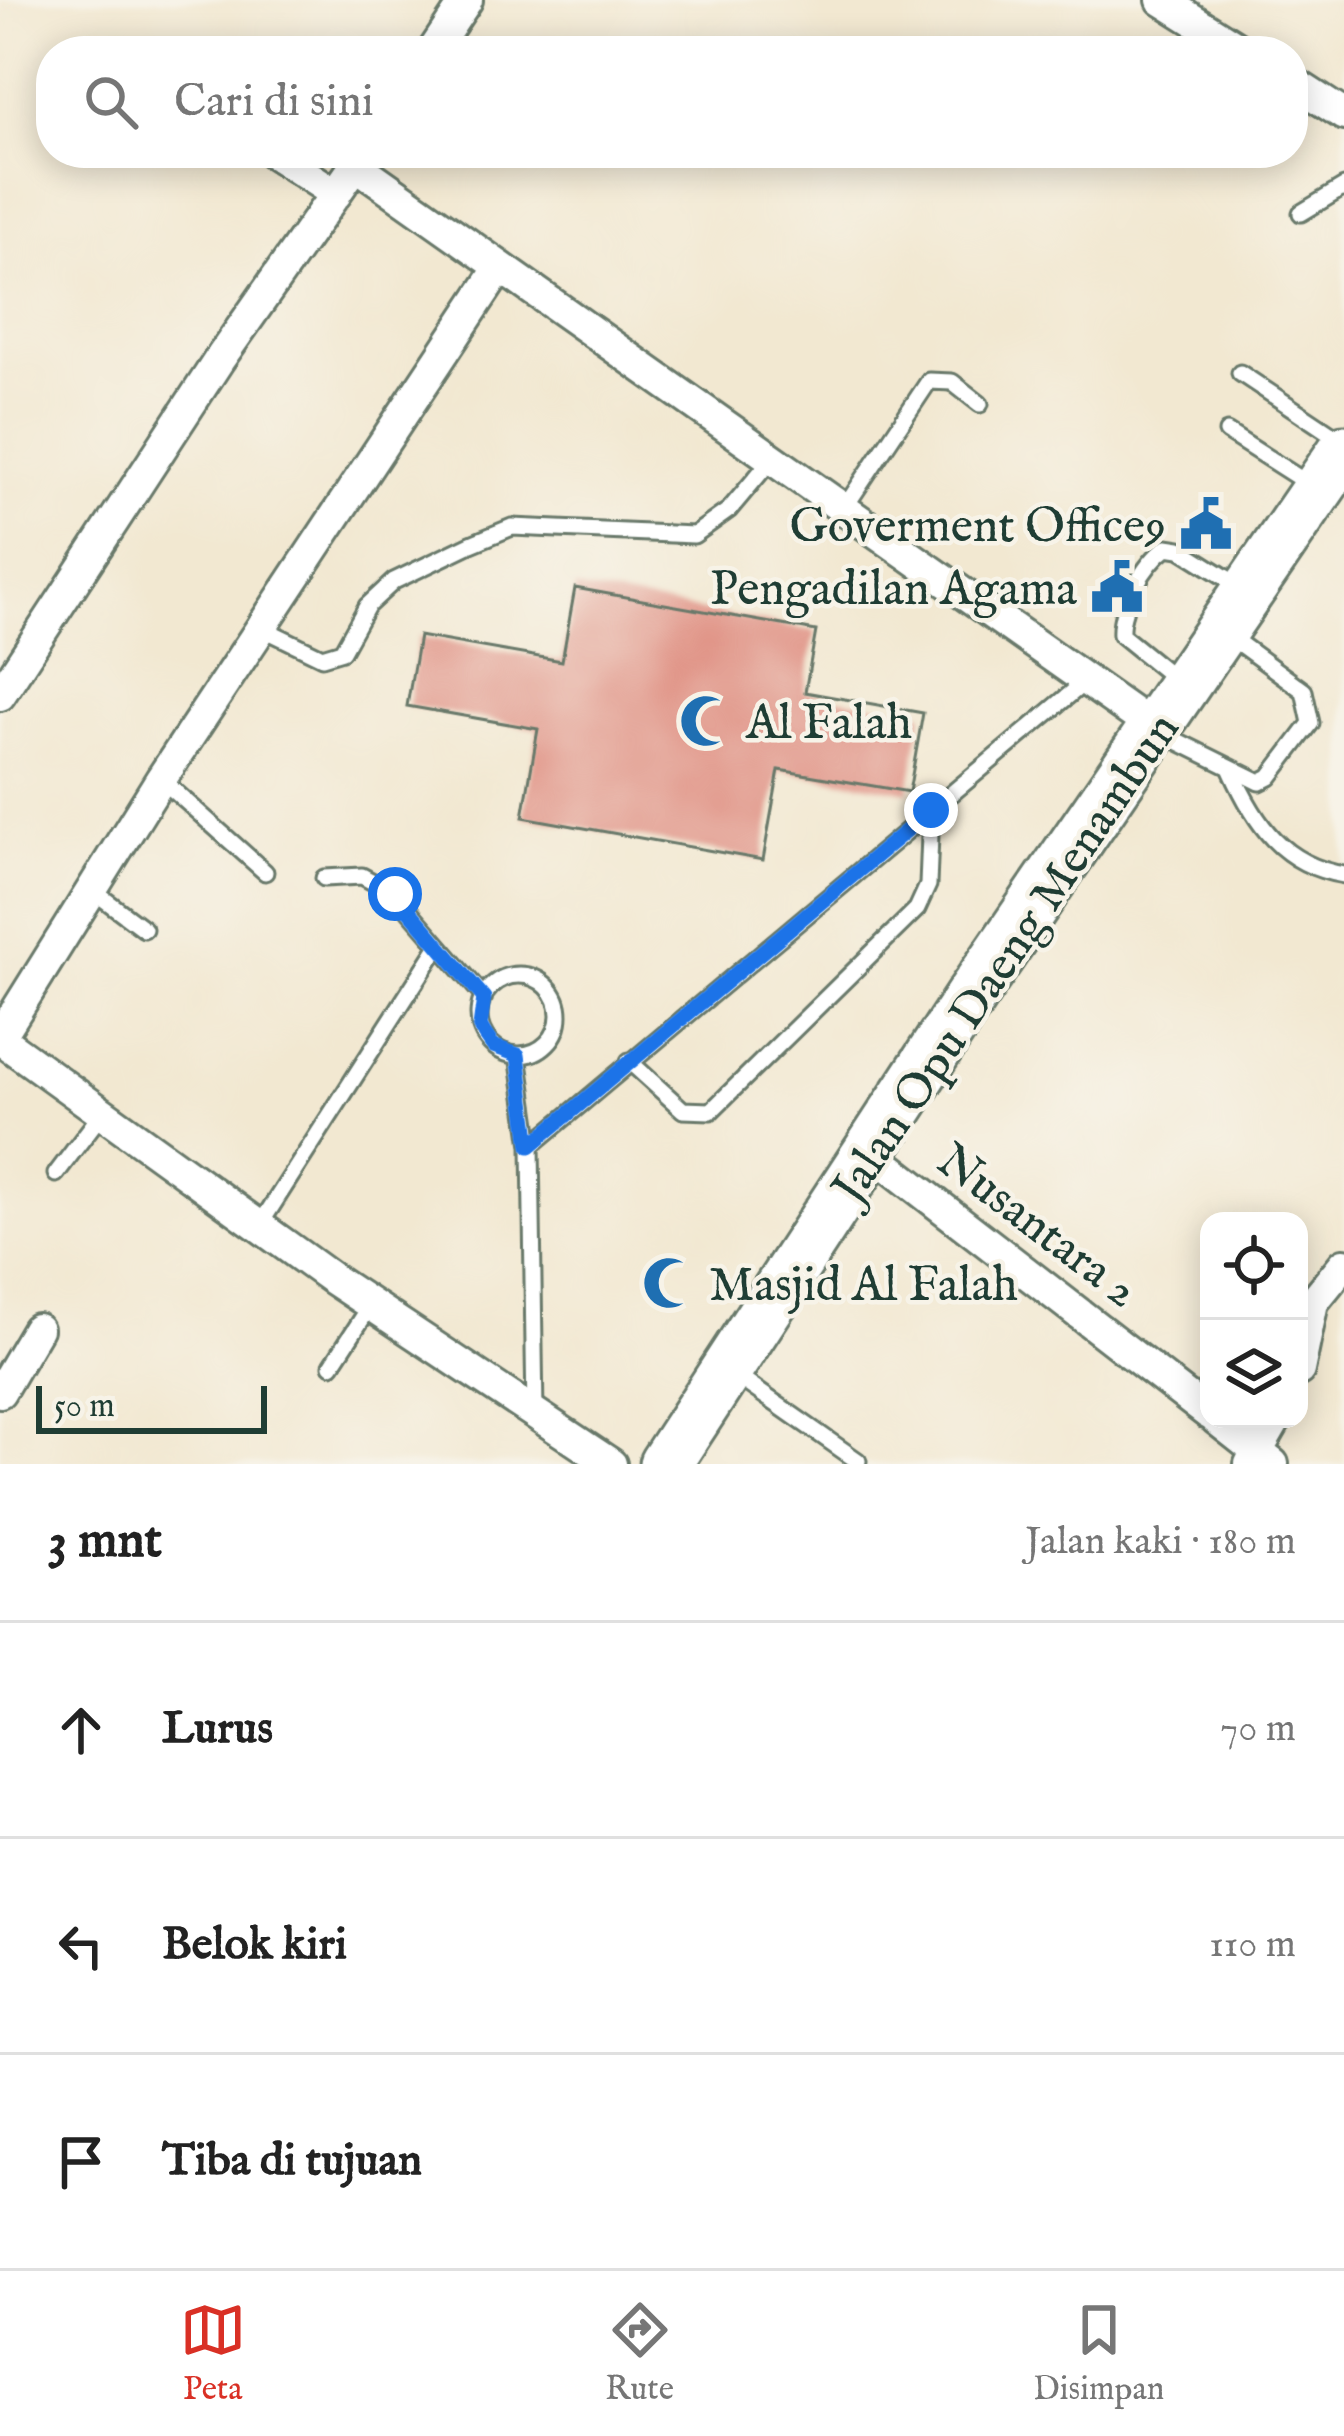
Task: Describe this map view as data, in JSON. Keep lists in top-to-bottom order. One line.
{"streets":{"highway":["Jalan Opu Daeng Menambun"],"street":["Nusantara 2"]},"crossings":[["Jalan Opu Daeng Menambun","Nusantara 2"]],"places":{"public building":["Goverment Office9","Pengadilan Agama"],"mosque":["Al Falah","Masjid Al Falah"]},"scale_bar":"50 m","page":{"search":"Cari di sini","scale":"50 m","heading":["3 mnt","Jalan kaki · 180 m"],"list":[["Lurus","70 m"],["Belok kiri","110 m"],"Tiba di tujuan"],"nav":["Peta","Rute","Disimpan"]}}
